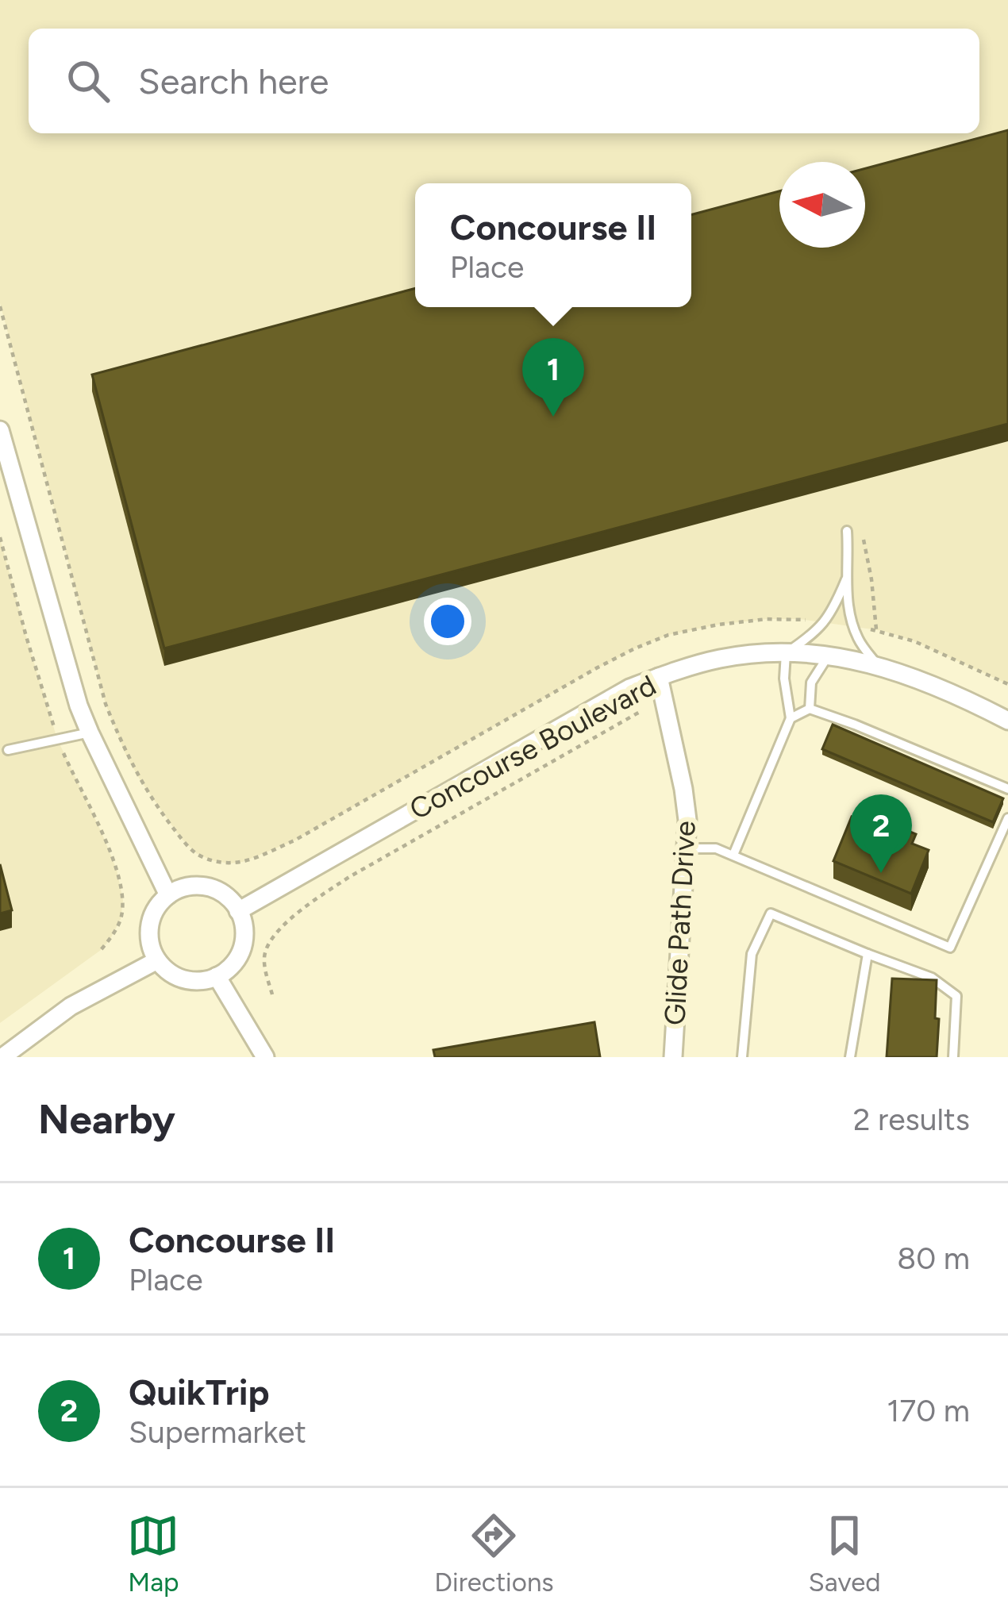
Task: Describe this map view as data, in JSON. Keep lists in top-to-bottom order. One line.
{"streets":{"street":["Concourse Boulevard","Glide Path Drive"]},"crossings":[["Concourse Boulevard","Glide Path Drive"]],"north":"left","page":{"search":"Search here","popup":["Concourse II","Place"],"pins":["1","2"],"heading":["Nearby","2 results"],"list":[{"mark":"1","name":"Concourse II","note":"Place","value":"80 m"},{"mark":"2","name":"QuikTrip","note":"Supermarket","value":"170 m"}],"nav":["Map","Directions","Saved"]}}
